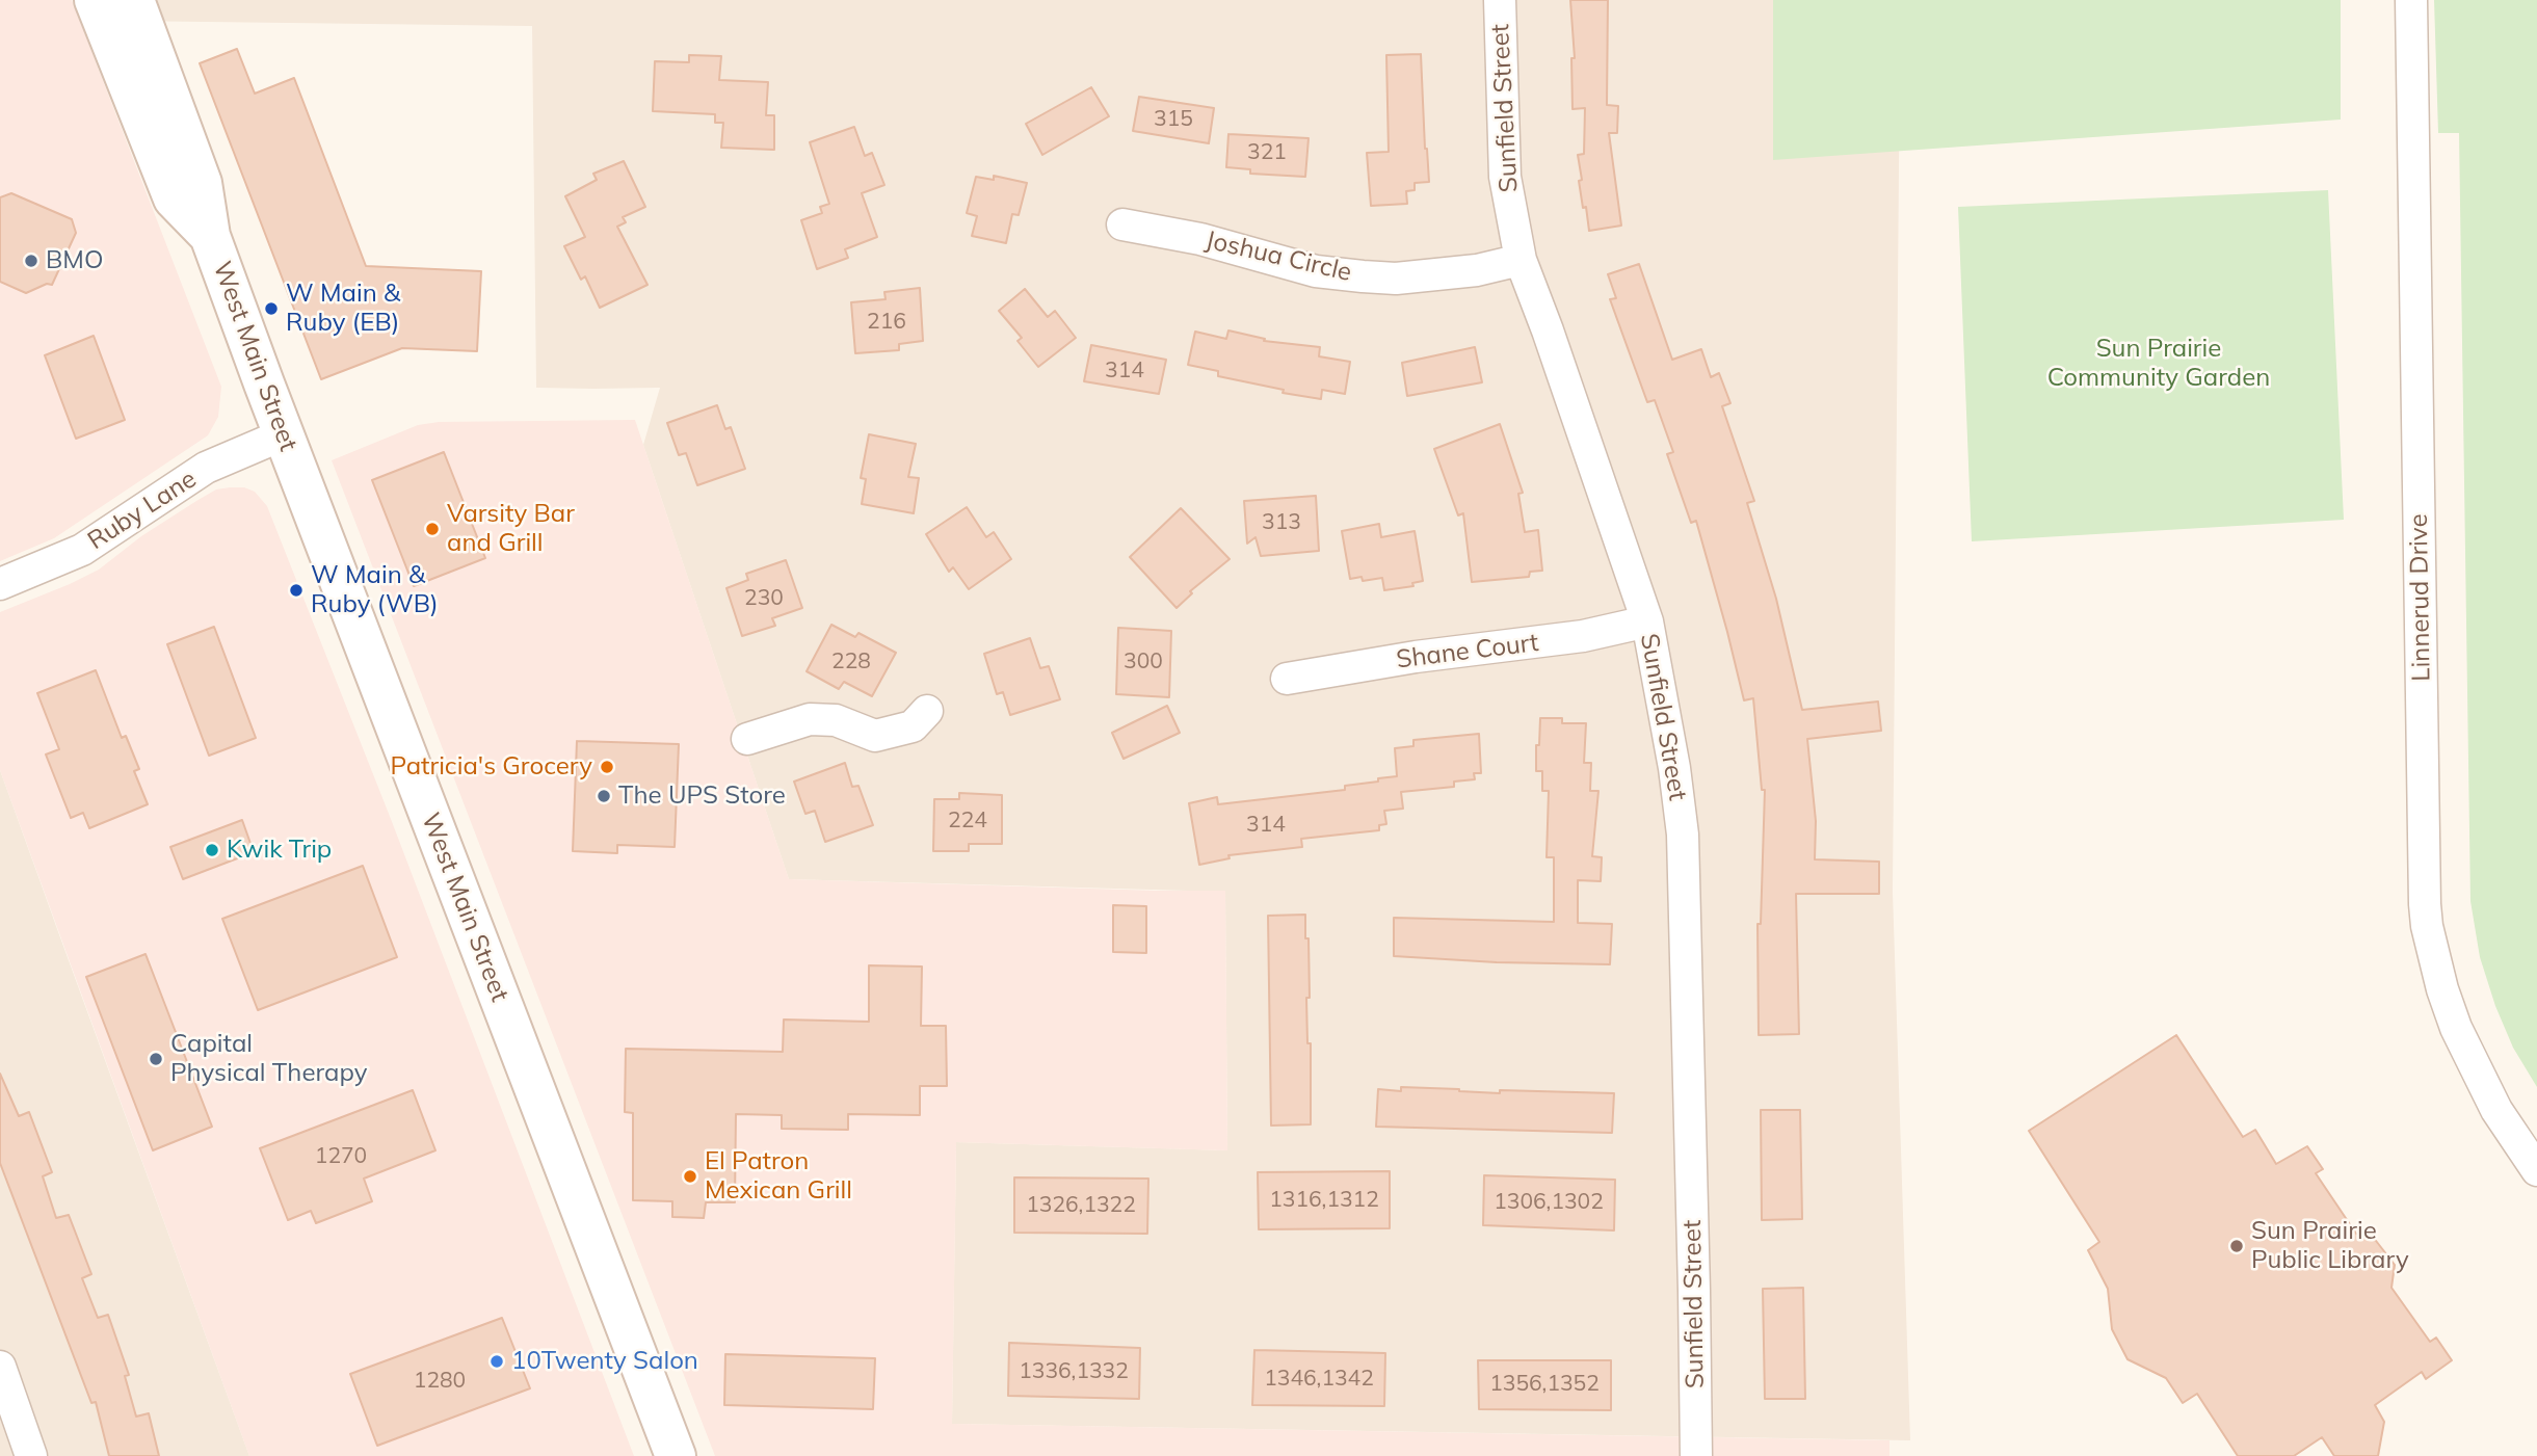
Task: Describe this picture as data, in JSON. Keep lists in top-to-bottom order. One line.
{"streets":{"main road":["West Main Street"],"street":["Sunfield Street","Joshua Circle","Ruby Lane","Linnerud Drive","Shane Court"]},"crossings":[["Sunfield Street","Joshua Circle"],["Sunfield Street","Shane Court"],["West Main Street","Ruby Lane"]],"parks":["Sun Prairie Community Garden"],"places":["BMO","W Main & Ruby (EB)","Varsity Bar and Grill","W Main & Ruby (WB)","Patricia's Grocery","The UPS Store","Kwik Trip","Capital Physical Therapy","El Patron Mexican Grill","Sun Prairie Public Library","10Twenty Salon"],"house_numbers":["315","321","216","314","313","230","228","300","224","314","1270","1316,1312","1306,1302","1326,1322","1336,1332","1346,1342","1280","1356,1352"]}
